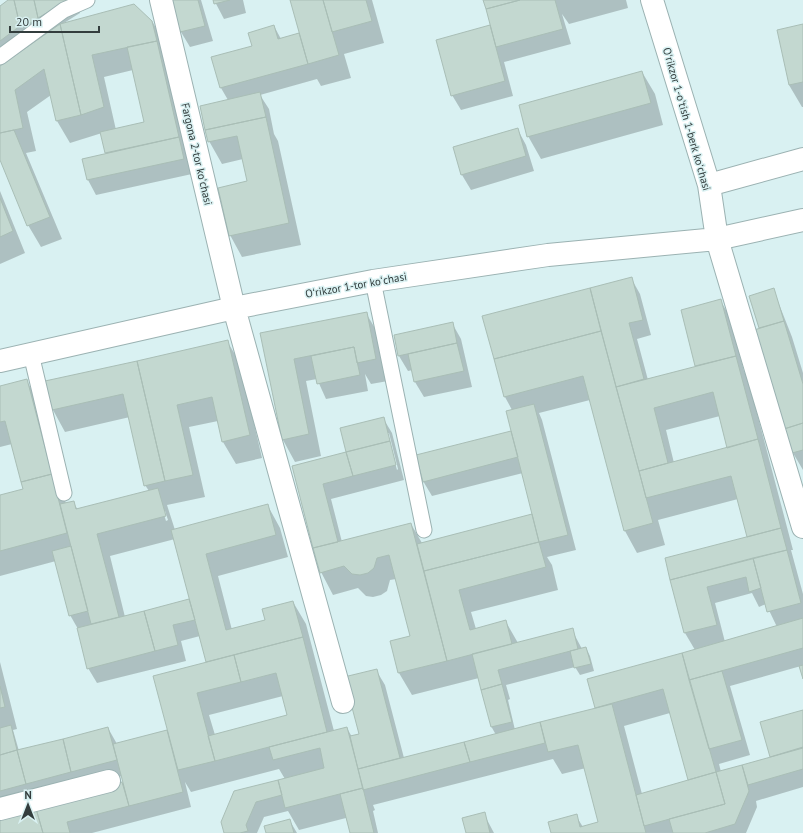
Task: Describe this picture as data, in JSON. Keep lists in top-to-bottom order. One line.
{"streets":{"street":["Oʻrikzor 1-oʻtish 1-berk koʻchasi","Fargona 2-tor koʻchasi","Oʻrikzor 1-tor koʻchasi"]},"crossings":[["Oʻrikzor 1-oʻtish 1-berk koʻchasi","Oʻrikzor 1-tor koʻchasi"],["Fargona 2-tor koʻchasi","Oʻrikzor 1-tor koʻchasi"]],"scale_bar":"20 m","north":"top"}
